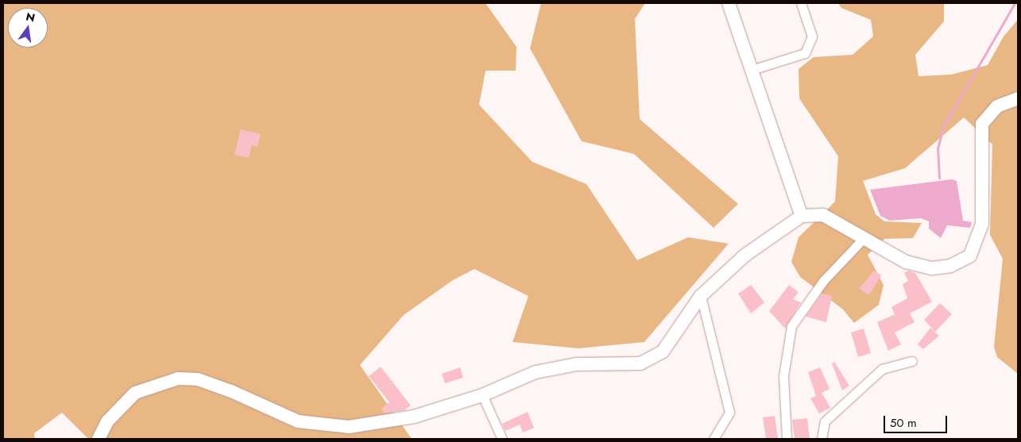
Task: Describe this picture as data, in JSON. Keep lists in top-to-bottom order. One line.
{"scale_bar":"50 m","north":"top"}
